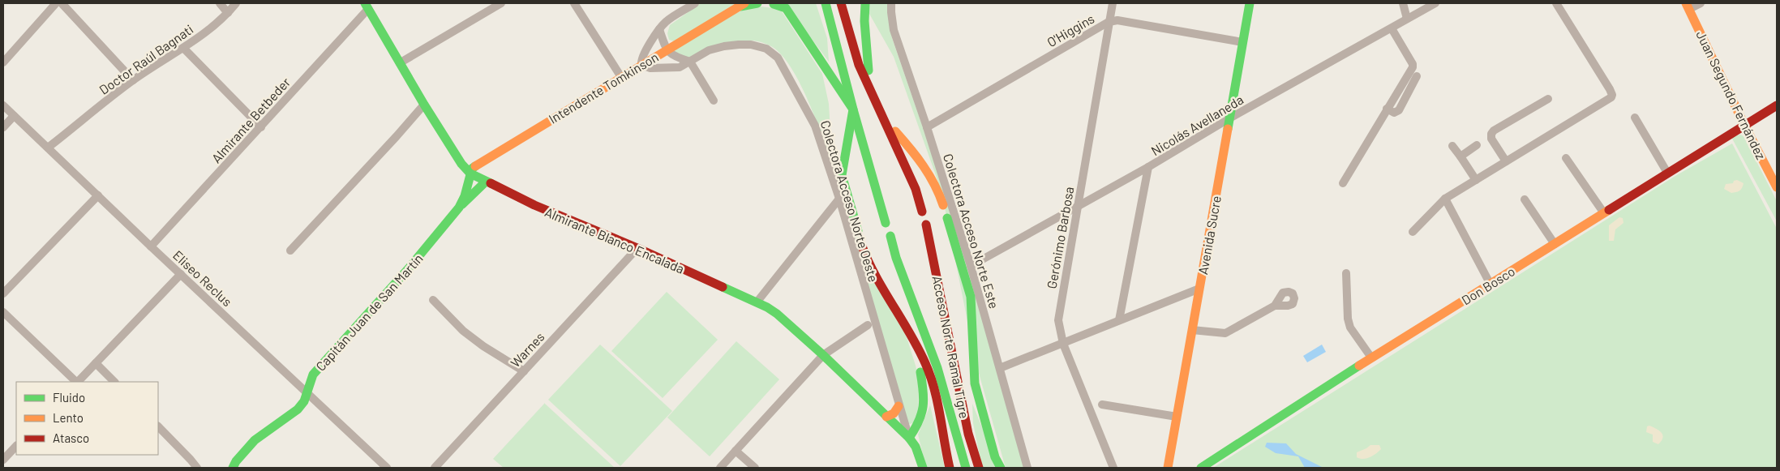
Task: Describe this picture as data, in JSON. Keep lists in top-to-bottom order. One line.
{"streets":{"main road":["Intendente Tomkinson","Juan Segundo Fernández","Avenida Sucre","Almirante Blanco Encalada","Don Bosco","Capitán Juan de San Martín","Acceso Norte Ramal Tigre"],"street":["O'Higgins","Doctor Raúl Bagnati","Almirante Betbeder","Nicolás Avellaneda","Colectora Acceso Norte Oeste","Colectora Acceso Norte Este","Gerónimo Barbosa","Eliseo Reclus","Warnes"]},"crossings":[["O'Higgins","Colectora Acceso Norte Este"],["O'Higgins","Avenida Sucre"],["O'Higgins","Gerónimo Barbosa"],["Doctor Raúl Bagnati","Eliseo Reclus"],["Intendente Tomkinson","Colectora Acceso Norte Oeste"],["Intendente Tomkinson","Almirante Blanco Encalada"],["Intendente Tomkinson","Capitán Juan de San Martín"],["Juan Segundo Fernández","Don Bosco"],["Almirante Betbeder","Almirante Blanco Encalada"],["Almirante Betbeder","Eliseo Reclus"],["Nicolás Avellaneda","Colectora Acceso Norte Este"],["Nicolás Avellaneda","Avenida Sucre"],["Nicolás Avellaneda","Gerónimo Barbosa"],["Colectora Acceso Norte Oeste","Almirante Blanco Encalada"],["Almirante Blanco Encalada","Capitán Juan de San Martín"],["Almirante Blanco Encalada","Warnes"],["Eliseo Reclus","Capitán Juan de San Martín"]],"legend":["Fluido","Lento","Atasco"]}
